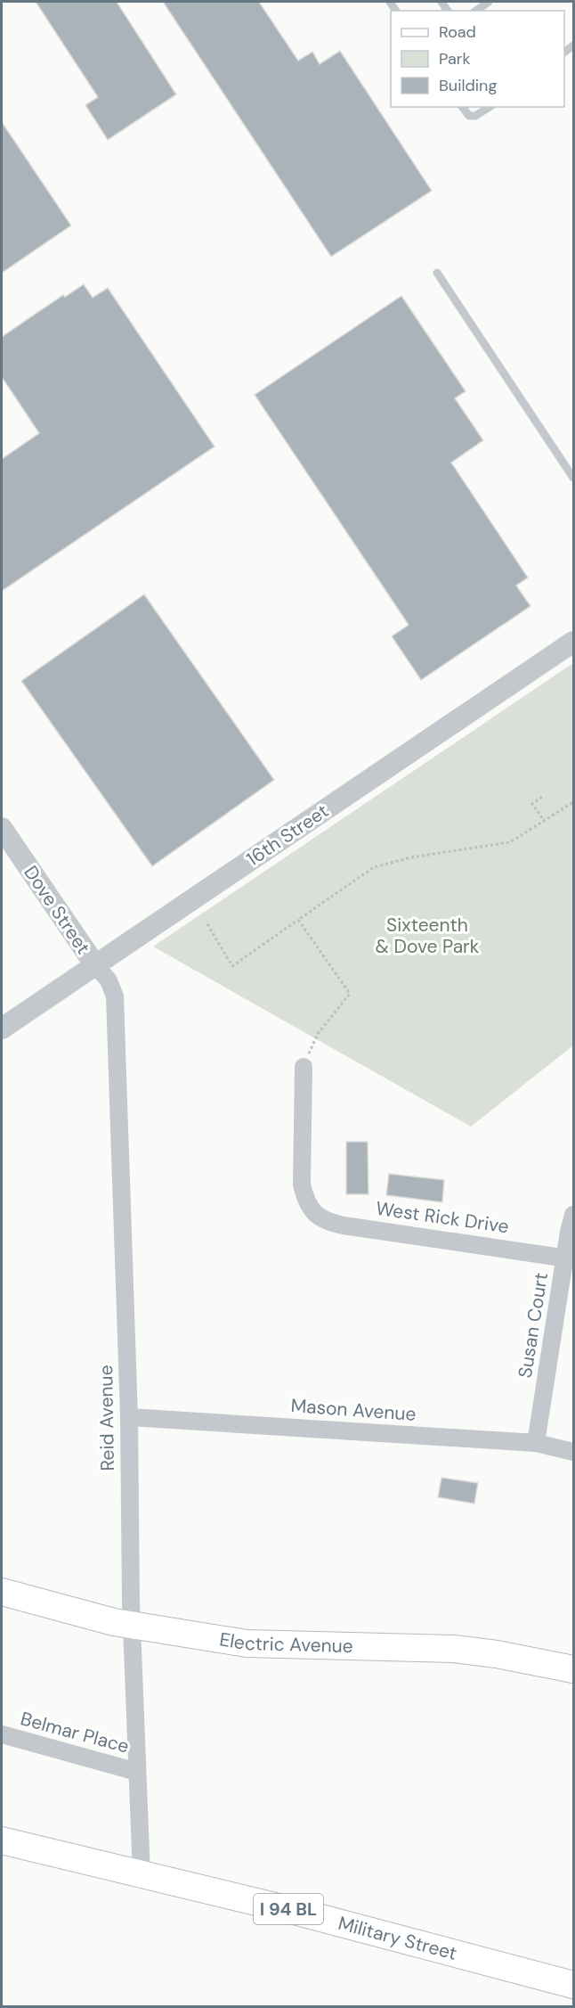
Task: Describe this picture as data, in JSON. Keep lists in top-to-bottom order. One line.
{"streets":{"main road":["Electric Avenue","I 94 BL","Military Street"],"street":["16th Street","Dove Street","West Rick Drive","Susan Court","Mason Avenue","Reid Avenue","Belmar Place"]},"crossings":[["16th Street","Dove Street"],["16th Street","Reid Avenue"],["Dove Street","Reid Avenue"],["West Rick Drive","Susan Court"],["Susan Court","Mason Avenue"],["Mason Avenue","Reid Avenue"],["Reid Avenue","Electric Avenue"],["Reid Avenue","Belmar Place"],["Reid Avenue","Military Street"]],"parks":["Sixteenth & Dove Park"],"legend":["Road","Park","Building"]}
